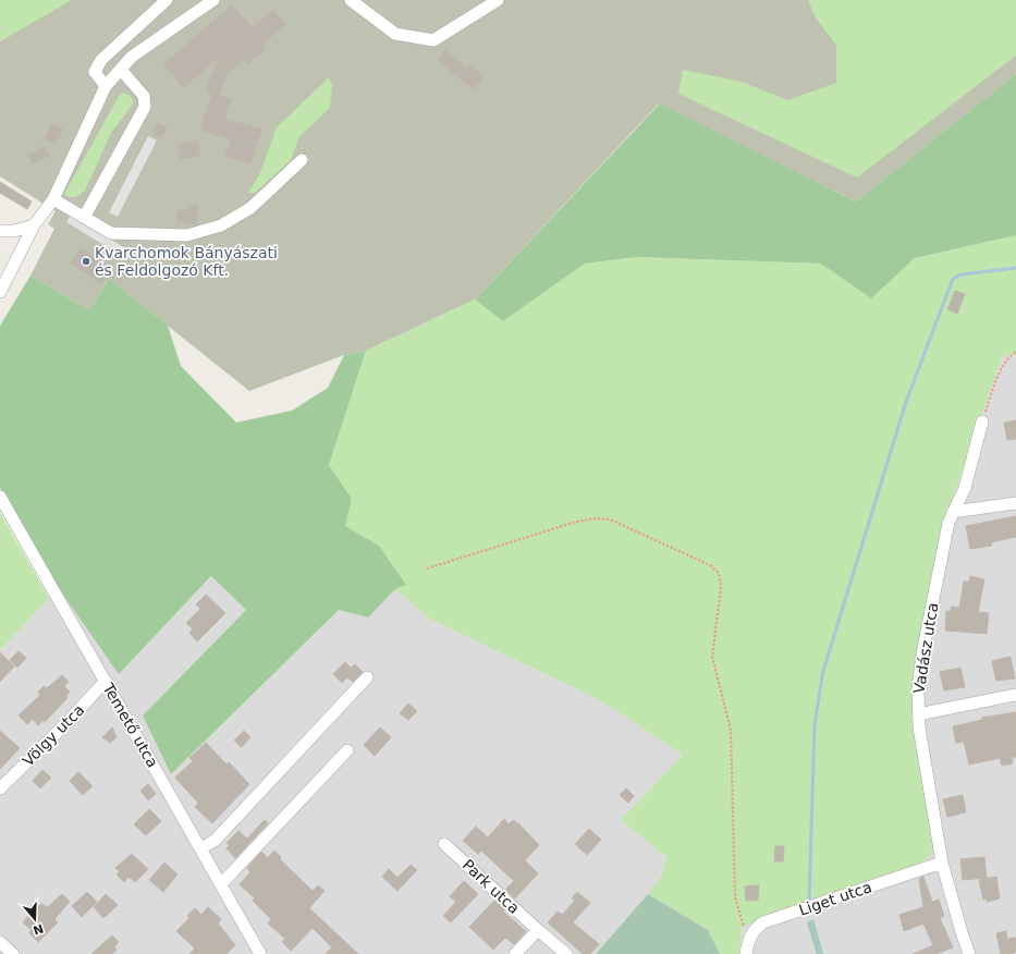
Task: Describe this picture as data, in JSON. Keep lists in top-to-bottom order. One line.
{"streets":{"street":["Vadász utca","Temető utca","Völgy utca","Park utca","Liget utca"]},"crossings":[["Vadász utca","Liget utca"],["Temető utca","Völgy utca"]],"places":["Kvarchomok Bányászati és Feldolgozó Kft."],"north":"bottom"}
